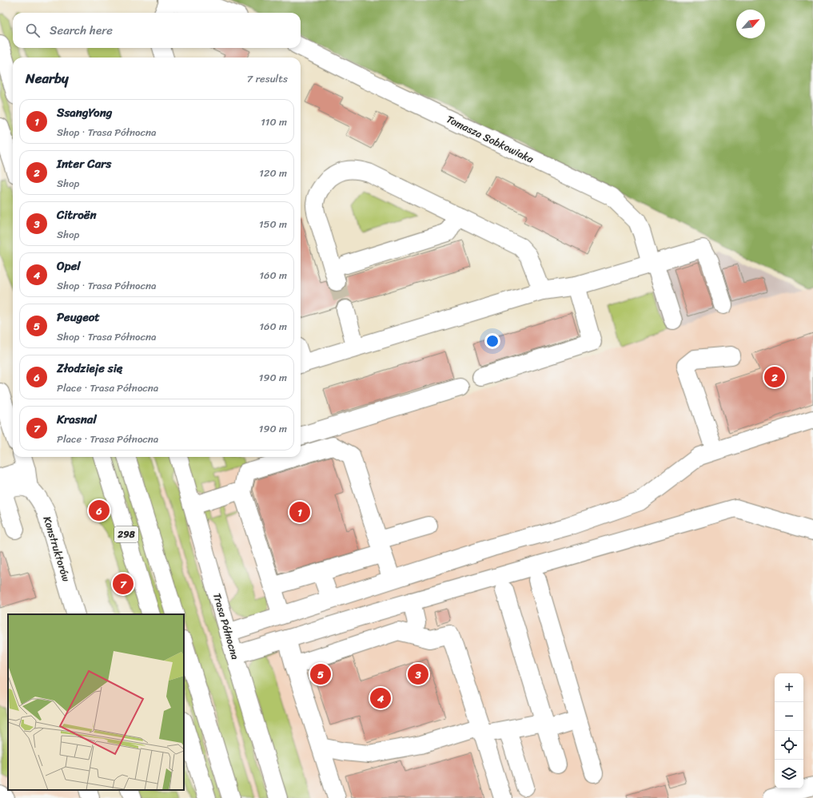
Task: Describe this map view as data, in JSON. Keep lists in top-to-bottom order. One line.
{"streets":{"street":["Tomasza Sobkowiaka","298","Konstruktorów","Trasa Północna"]},"north":"top right","page":{"search":"Search here","heading":["Nearby","7 results"],"list":[{"mark":"1","name":"SsangYong","note":"Shop · Trasa Północna","value":"110 m"},{"mark":"2","name":"Inter Cars","note":"Shop","value":"120 m"},{"mark":"3","name":"Citroën","note":"Shop","value":"150 m"},{"mark":"4","name":"Opel","note":"Shop · Trasa Północna","value":"160 m"},{"mark":"5","name":"Peugeot","note":"Shop · Trasa Północna","value":"160 m"},{"mark":"6","name":"Złodzieje się","note":"Place · Trasa Północna","value":"190 m"},{"mark":"7","name":"Krasnal","note":"Place · Trasa Północna","value":"190 m"}],"pins":["2","6","1","7","3","5","4"],"map_buttons":["+","−"]}}
